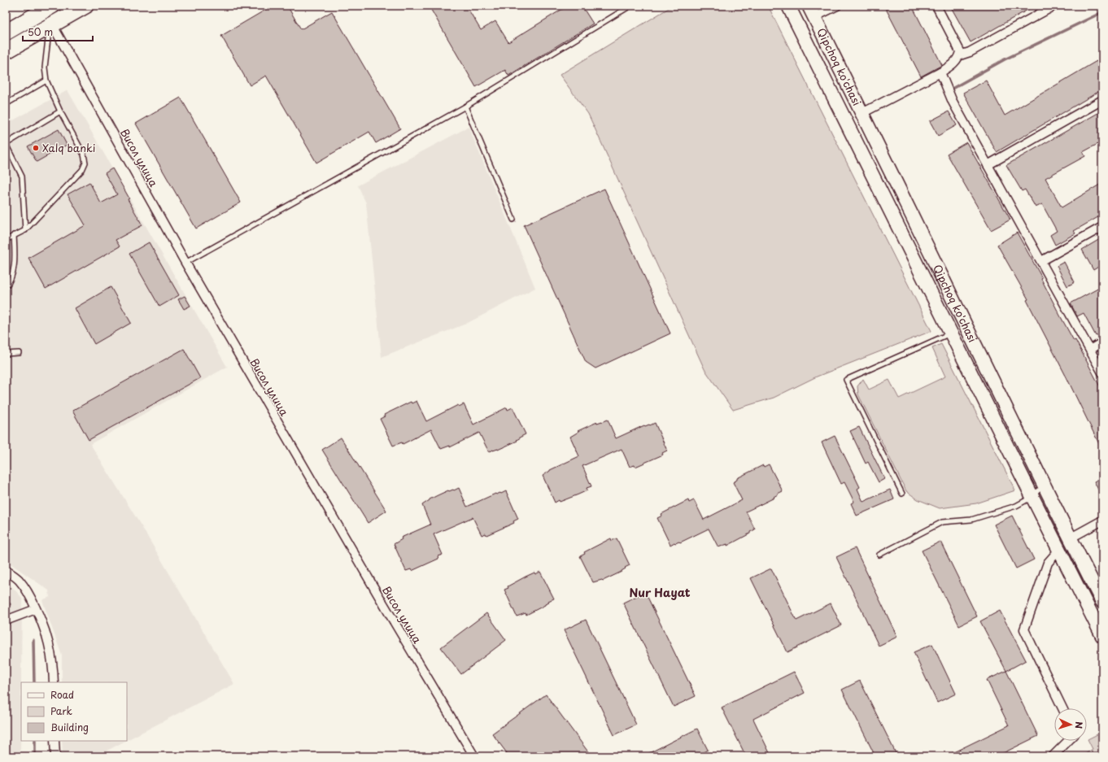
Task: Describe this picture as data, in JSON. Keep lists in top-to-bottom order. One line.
{"streets":{"main road":["Qipchoq ko'chasi"],"street":["Висол улица"]},"districts":["Nur Hayat"],"places":["Xalq banki"],"legend":["Road","Park","Building"],"scale_bar":"50 m","north":"right"}
